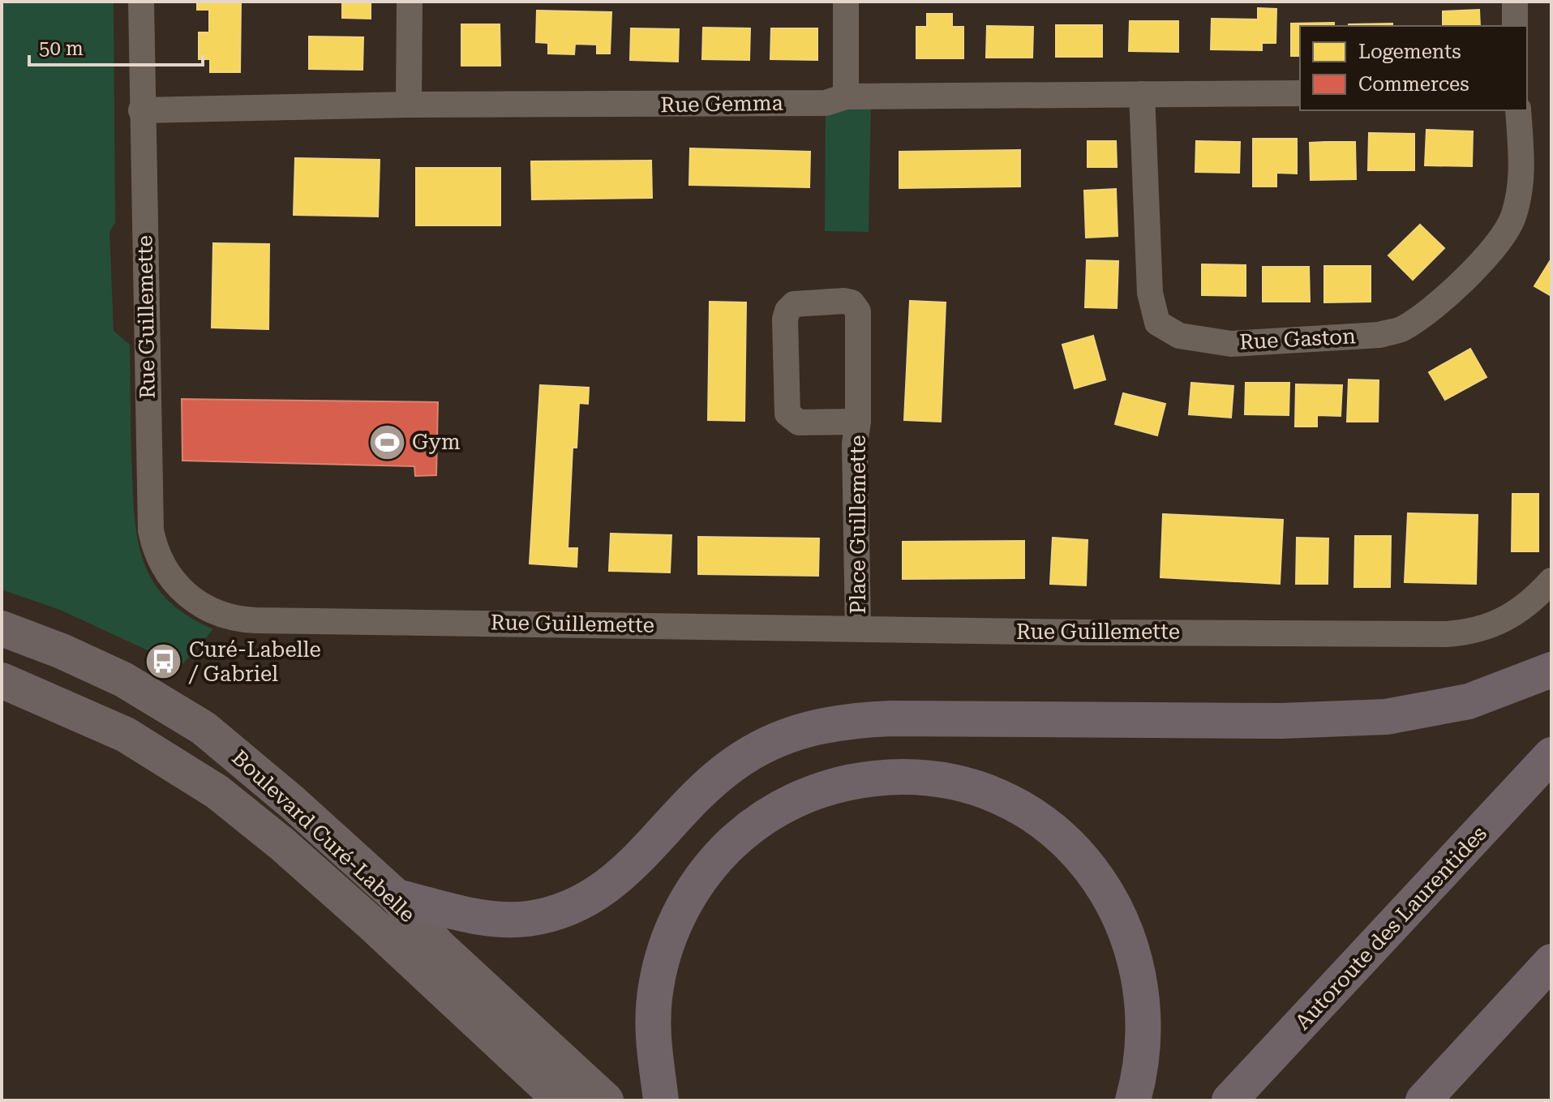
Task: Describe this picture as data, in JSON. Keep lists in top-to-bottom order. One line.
{"streets":{"highway":["Autoroute des Laurentides"],"main road":["Boulevard Curé-Labelle"],"street":["Rue Gemma","Rue Guillemette","Rue Gaston","Place Guillemette"]},"crossings":[["Rue Gemma","Rue Guillemette"],["Rue Gemma","Rue Gaston"],["Rue Guillemette","Place Guillemette"]],"places":{"sports":["Gym"],"bus stop":["Curé-Labelle / Gabriel"]},"legend":["Logements","Commerces"],"scale_bar":"50 m"}
